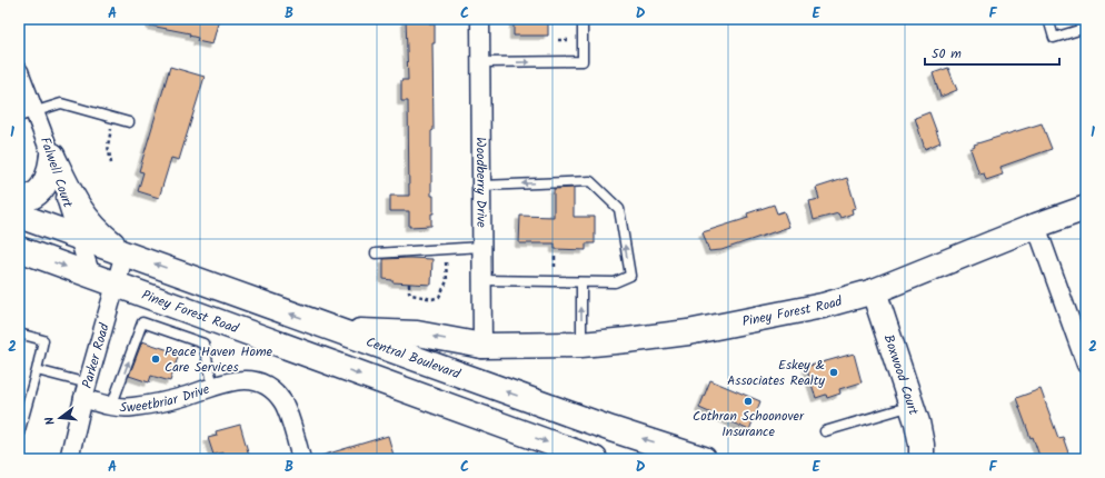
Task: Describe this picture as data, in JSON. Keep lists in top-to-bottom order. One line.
{"streets":{"main road":["Piney Forest Road","Central Boulevard","Boxwood Court"],"street":["Falwell Court","Woodberry Drive","Parker Road","Sweetbriar Drive"]},"crossings":[["Falwell Court","Piney Forest Road"],["Woodberry Drive","Piney Forest Road"],["Piney Forest Road","Parker Road"],["Piney Forest Road","Central Boulevard"],["Piney Forest Road","Boxwood Court"],["Parker Road","Central Boulevard"],["Parker Road","Sweetbriar Drive"]],"one_way":["Central Boulevard"],"places":["Peace Haven Home Care Services","Eskey & Associates Realty","Cothran Schoonover Insurance"],"scale_bar":"50 m","north":"left","grid":{"columns":["A","B","C","D","E","F"],"rows":["1","2"]}}
